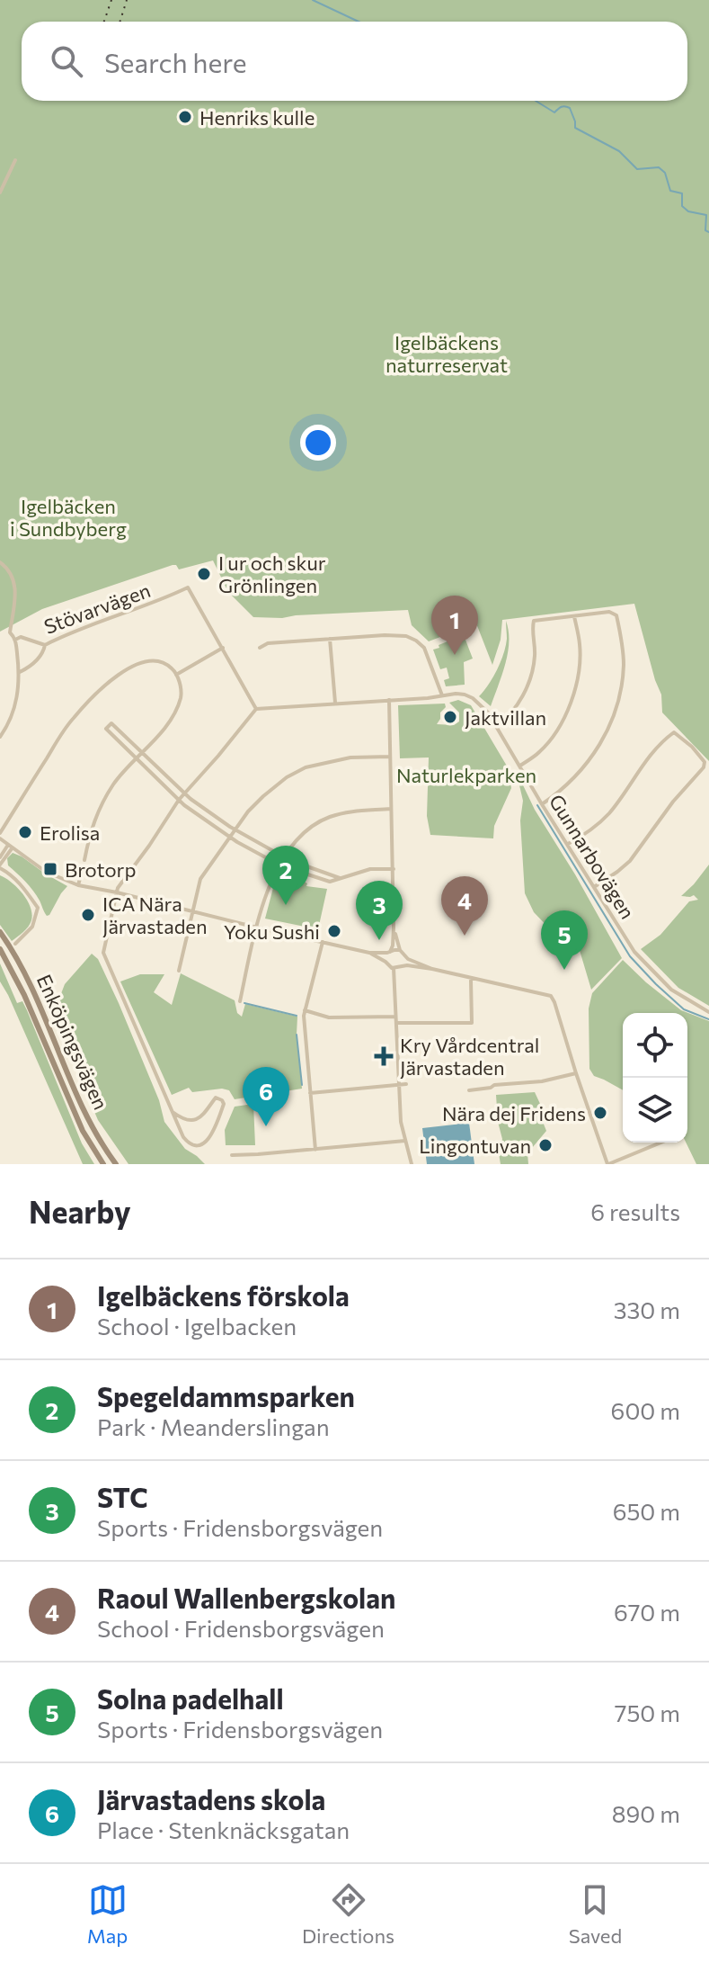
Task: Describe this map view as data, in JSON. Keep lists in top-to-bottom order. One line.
{"streets":{"main road":["Enköpingsvägen"],"street":["Stövarvägen","Gunnarbovägen"]},"parks":["Igelbäckens naturreservat","Igelbäcken i Sundbyberg","Naturlekparken"],"places":{"other":["Henriks kulle","I ur och skur Grönlingen","Jaktvillan","Erolisa","ICA Nära Järvastaden","Yoku Sushi","Nära dej Fridens","Lingontuvan"],"transit":["Brotorp"],"health":["Kry Vårdcentral Järvastaden"]},"page":{"search":"Search here","pins":["1","2","4","3","5","6"],"heading":["Nearby","6 results"],"list":[{"mark":"1","name":"Igelbäckens förskola","note":"School · Igelbacken","value":"330 m"},{"mark":"2","name":"Spegeldammsparken","note":"Park · Meanderslingan","value":"600 m"},{"mark":"3","name":"STC","note":"Sports · Fridensborgsvägen","value":"650 m"},{"mark":"4","name":"Raoul Wallenbergskolan","note":"School · Fridensborgsvägen","value":"670 m"},{"mark":"5","name":"Solna padelhall","note":"Sports · Fridensborgsvägen","value":"750 m"},{"mark":"6","name":"Järvastadens skola","note":"Place · Stenknäcksgatan","value":"890 m"}],"nav":["Map","Directions","Saved"]}}
